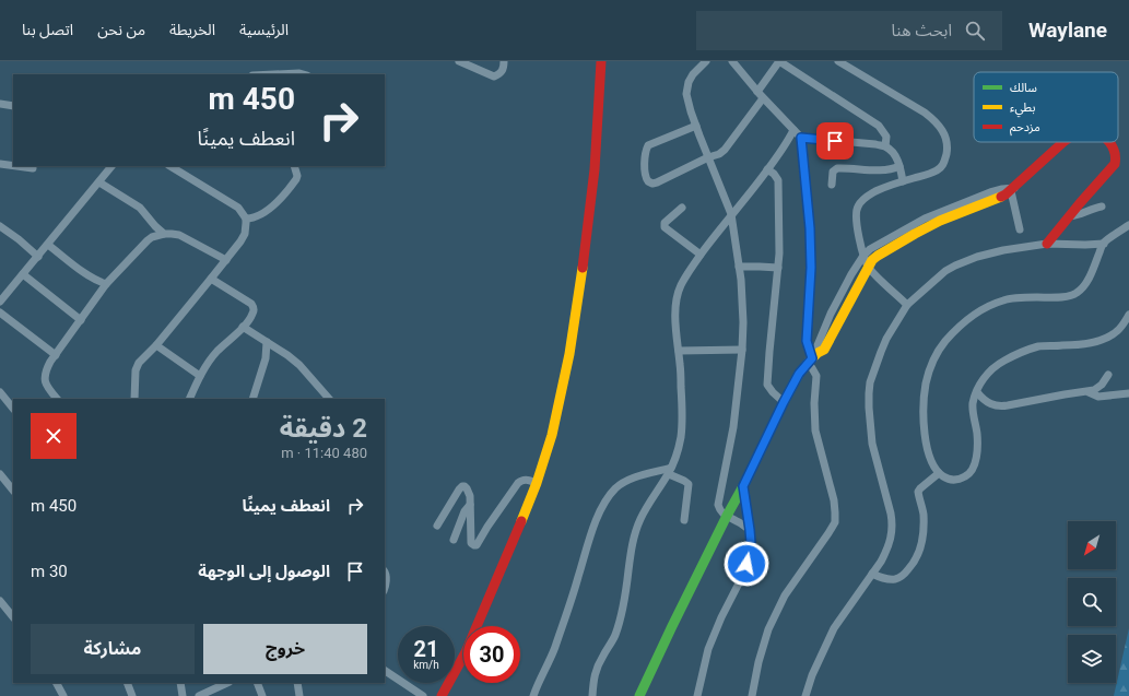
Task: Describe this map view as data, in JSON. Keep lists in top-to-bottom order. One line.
{"legend":["سالك","بطيء","مزدحم"],"north":"bottom left","page":{"header":"Waylane","search":"ابحث هنا","nav":["الرئيسية","الخريطة","من نحن","اتصل بنا"],"turn":["450 m","انعطف يمينًا"],"heading":["2 دقيقة","480 m · 11:40"],"list":[{"name":"انعطف يمينًا","value":"450 m"},{"name":"الوصول إلى الوجهة","value":"30 m"}],"buttons":["خروج","مشاركة"],"speed":"21 km/h","limit":"30"}}
